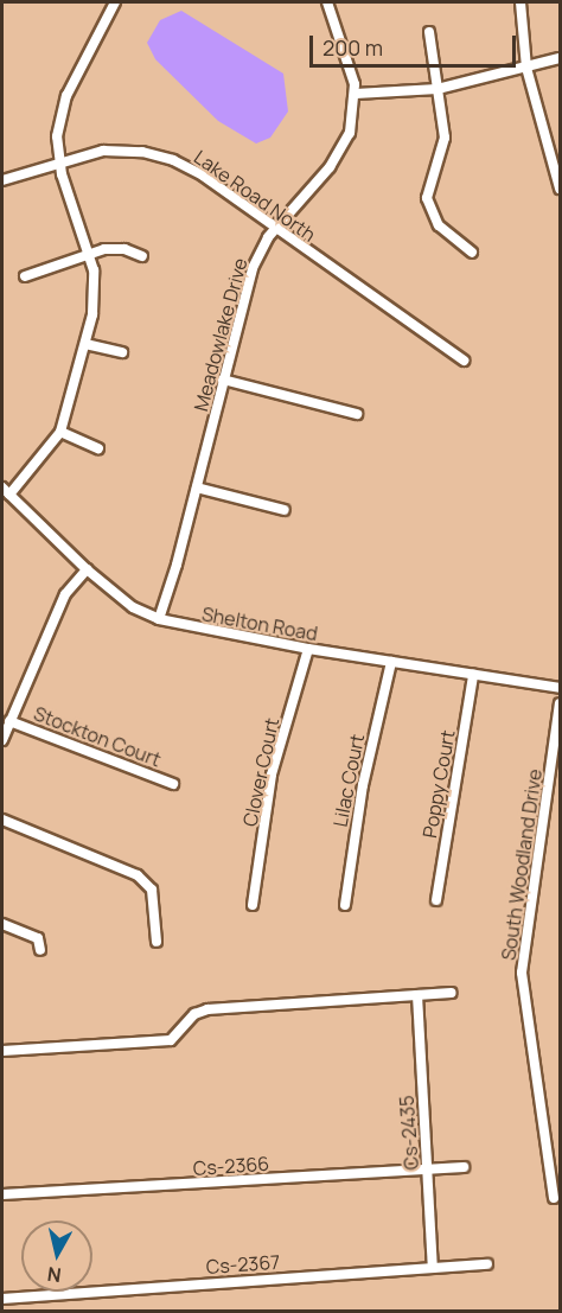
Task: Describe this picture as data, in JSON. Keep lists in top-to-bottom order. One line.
{"streets":{"street":["Lake Road North","Meadowlake Drive","Shelton Road","Stockton Court","Clover Court","Lilac Court","Poppy Court","South Woodland Drive","Cs-2435","Cs-2366","Cs-2367"]},"crossings":[["Lake Road North","Meadowlake Drive"],["Meadowlake Drive","Shelton Road"],["Shelton Road","Clover Court"],["Shelton Road","Lilac Court"],["Shelton Road","Poppy Court"],["Cs-2435","Cs-2366"],["Cs-2435","Cs-2367"]],"scale_bar":"200 m","north":"bottom"}
